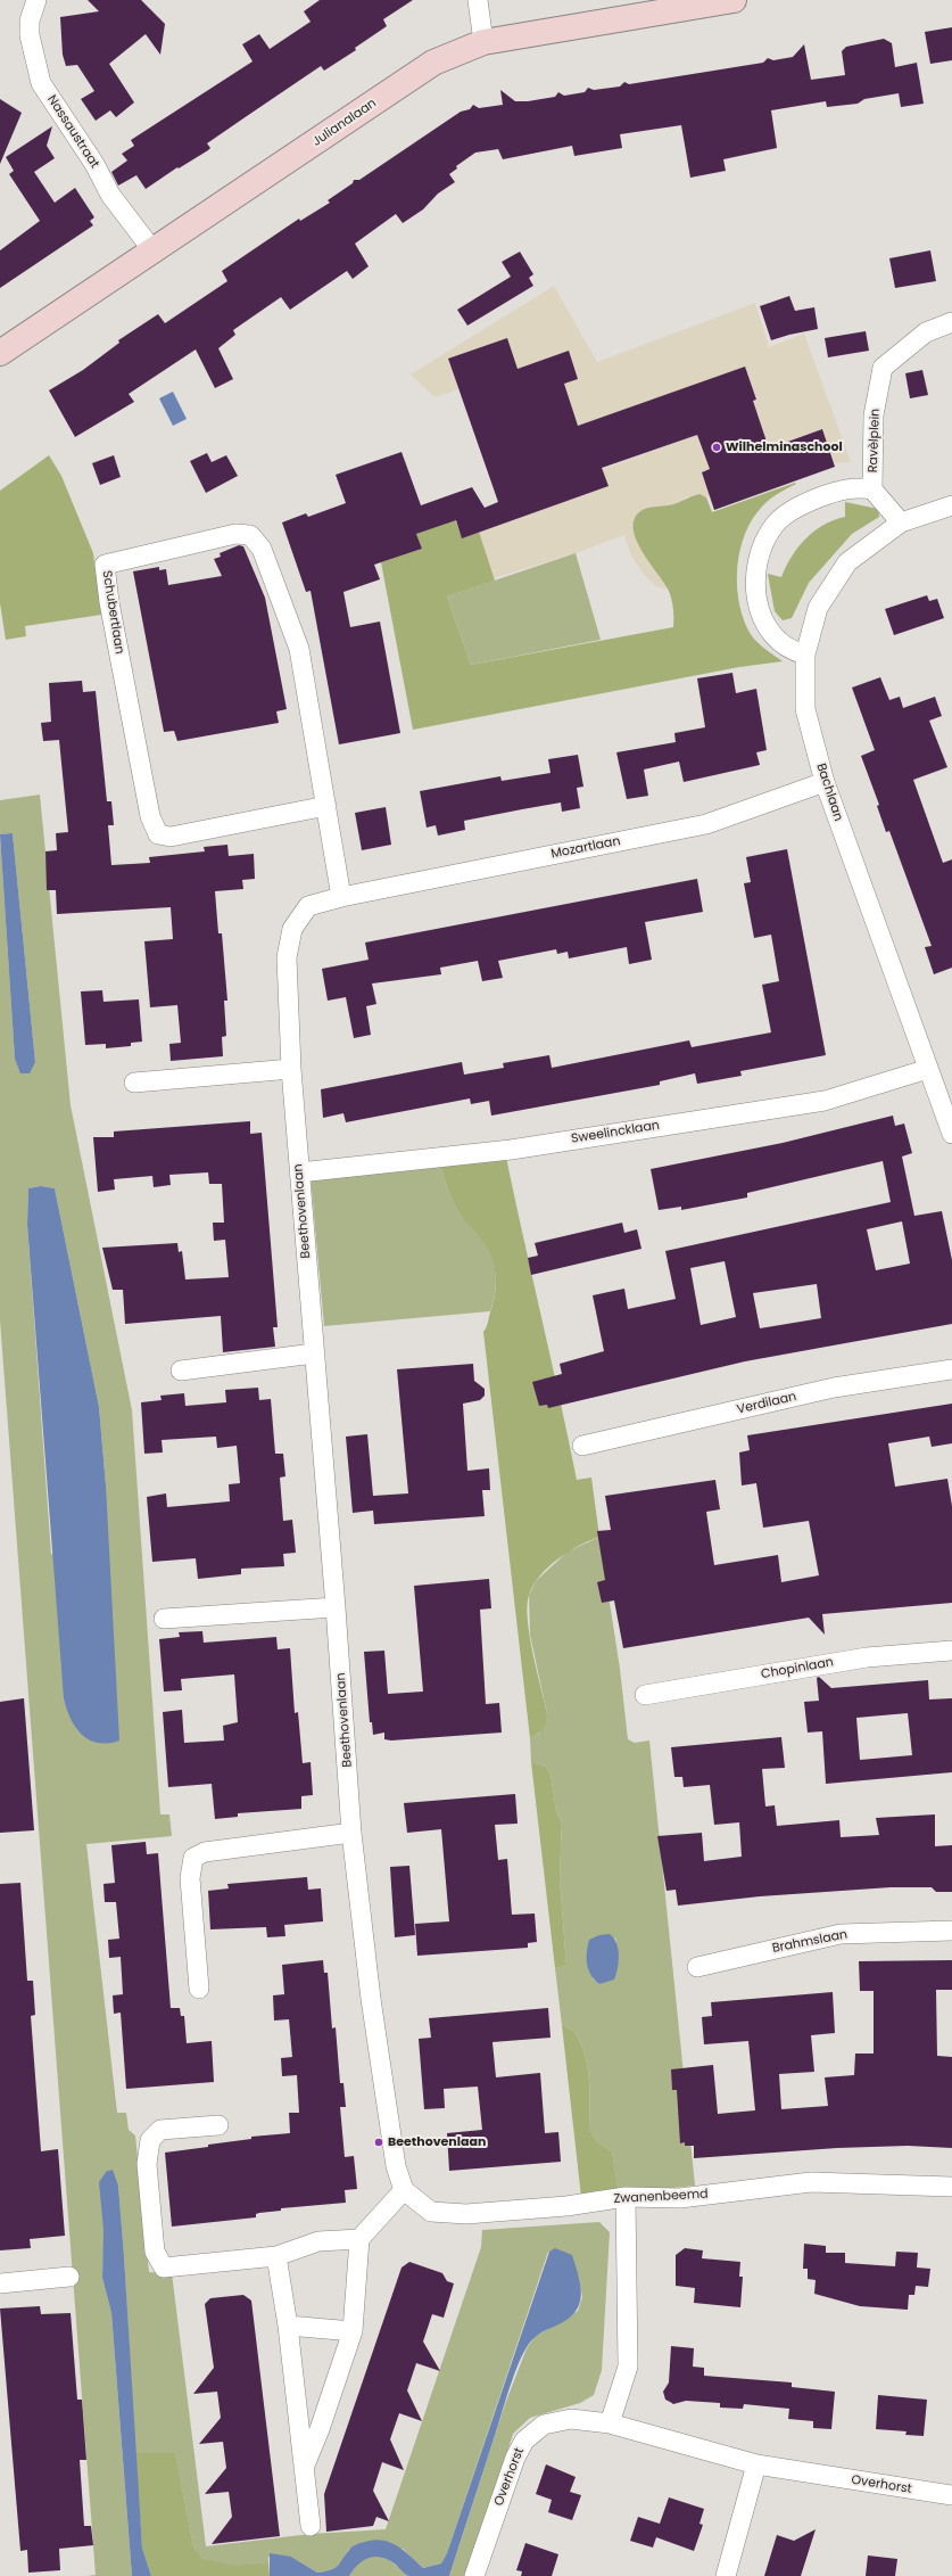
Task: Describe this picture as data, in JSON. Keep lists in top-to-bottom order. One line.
{"streets":{"main road":["Julianalaan"],"street":["Nassaustraat","Ravèlplein","Schubertlaan","Bachlaan","Mozartlaan","Sweelincklaan","Beethovenlaan","Verdilaan","Chopinlaan","Brahmslaan","Zwanenbeemd","Overhorst"]},"crossings":[["Julianalaan","Nassaustraat"],["Ravèlplein","Bachlaan"],["Schubertlaan","Mozartlaan"],["Schubertlaan","Beethovenlaan"],["Bachlaan","Mozartlaan"],["Bachlaan","Sweelincklaan"],["Mozartlaan","Beethovenlaan"],["Sweelincklaan","Beethovenlaan"],["Beethovenlaan","Zwanenbeemd"]],"places":["Wilhelminaschool","Beethovenlaan"]}
